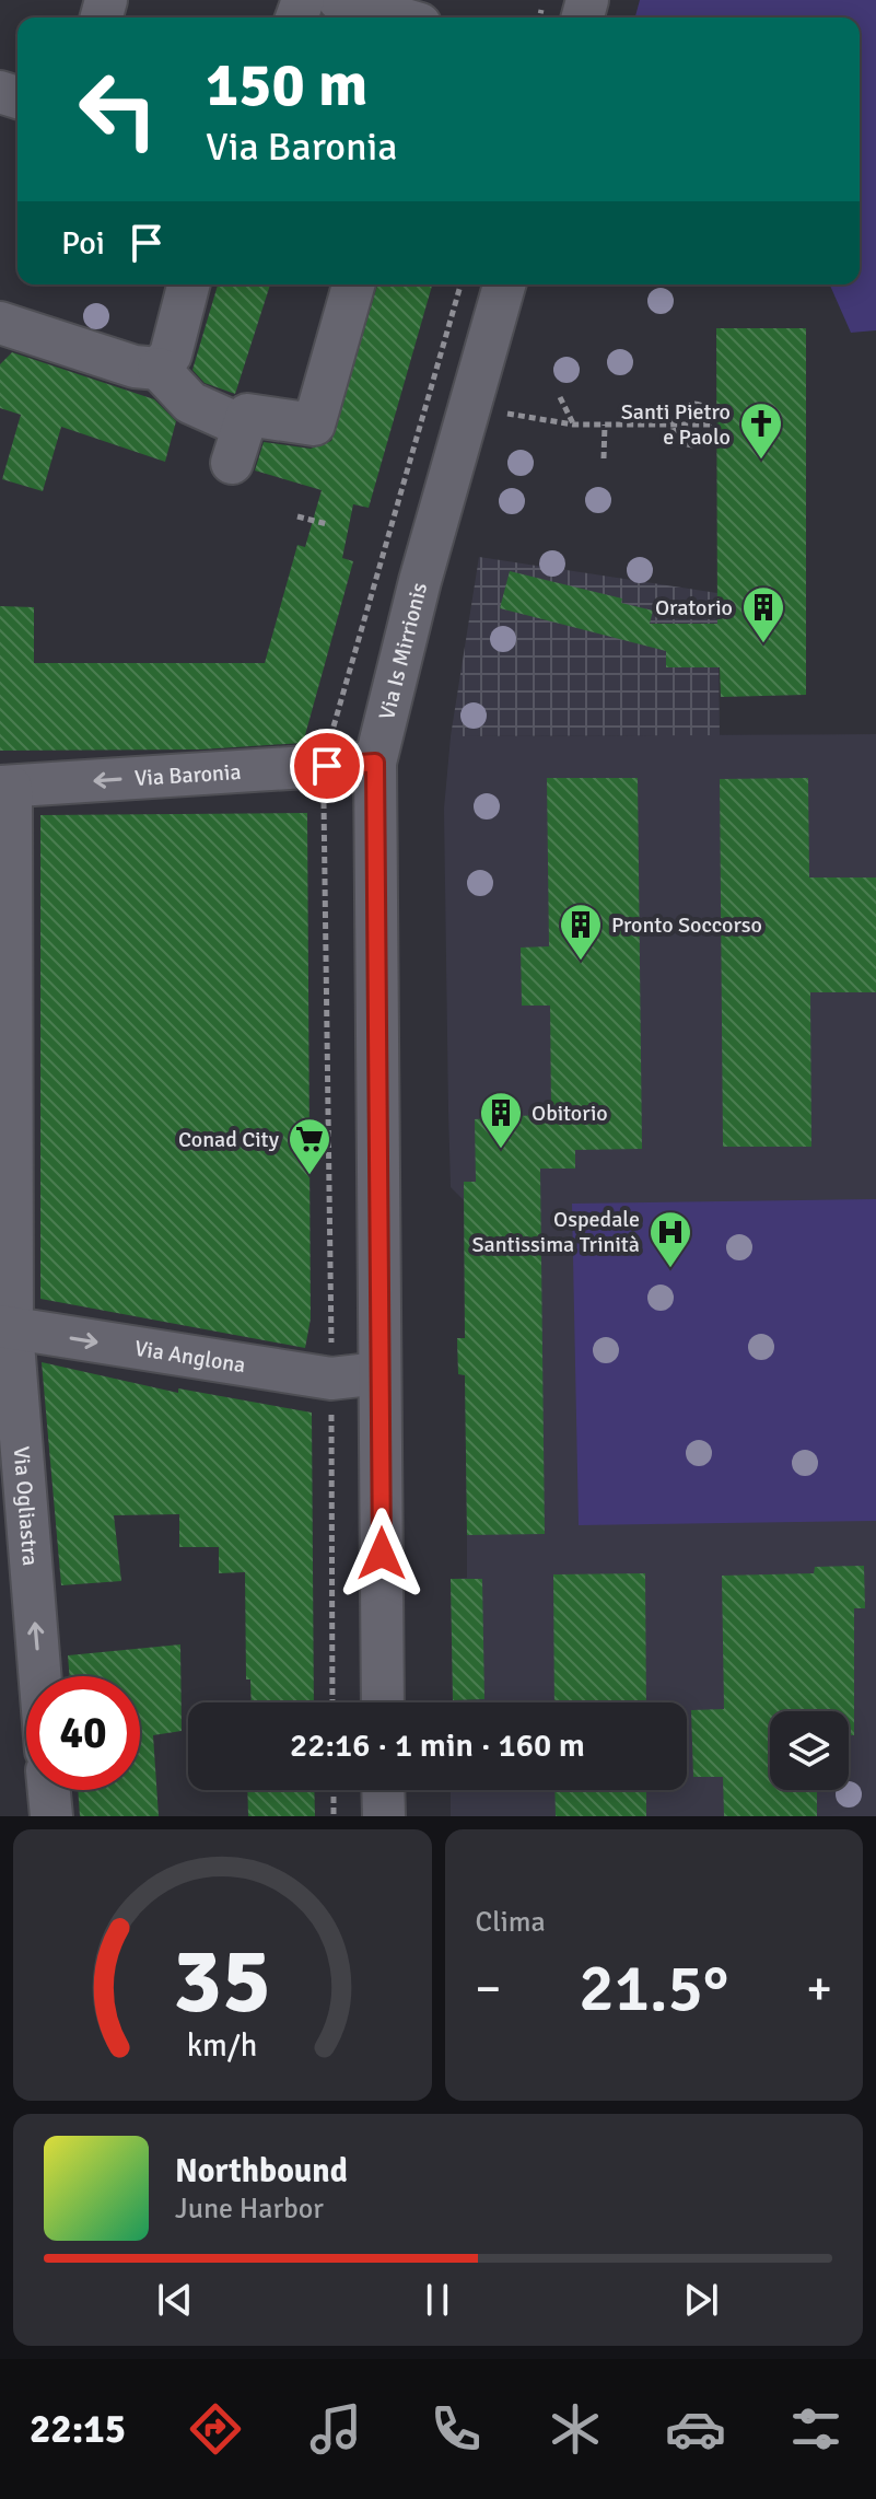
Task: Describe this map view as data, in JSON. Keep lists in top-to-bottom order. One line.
{"streets":{"street":["Via Is Mirrionis","Via Baronia","Via Anglona","Via Ogliastra"]},"crossings":[["Via Is Mirrionis","Via Baronia"],["Via Is Mirrionis","Via Anglona"],["Via Baronia","Via Ogliastra"],["Via Anglona","Via Ogliastra"]],"one_way":["Via Baronia","Via Anglona","Via Ogliastra"],"places":{"church":["Santi Pietro e Paolo"],"building":["Oratorio","Pronto Soccorso","Obitorio"],"supermarket":["Conad City"],"hospital":["Ospedale Santissima Trinità"]},"page":{"turn":["150 m","Via Baronia"],"then":"Poi","limit":"40","trip":"22:16 · 1 min · 160 m","tile":"Clima","heat":["−","21.5°","+"],"song":["Northbound","June Harbor"],"tabs":"22:15","gauge":["35","km/h"]}}
